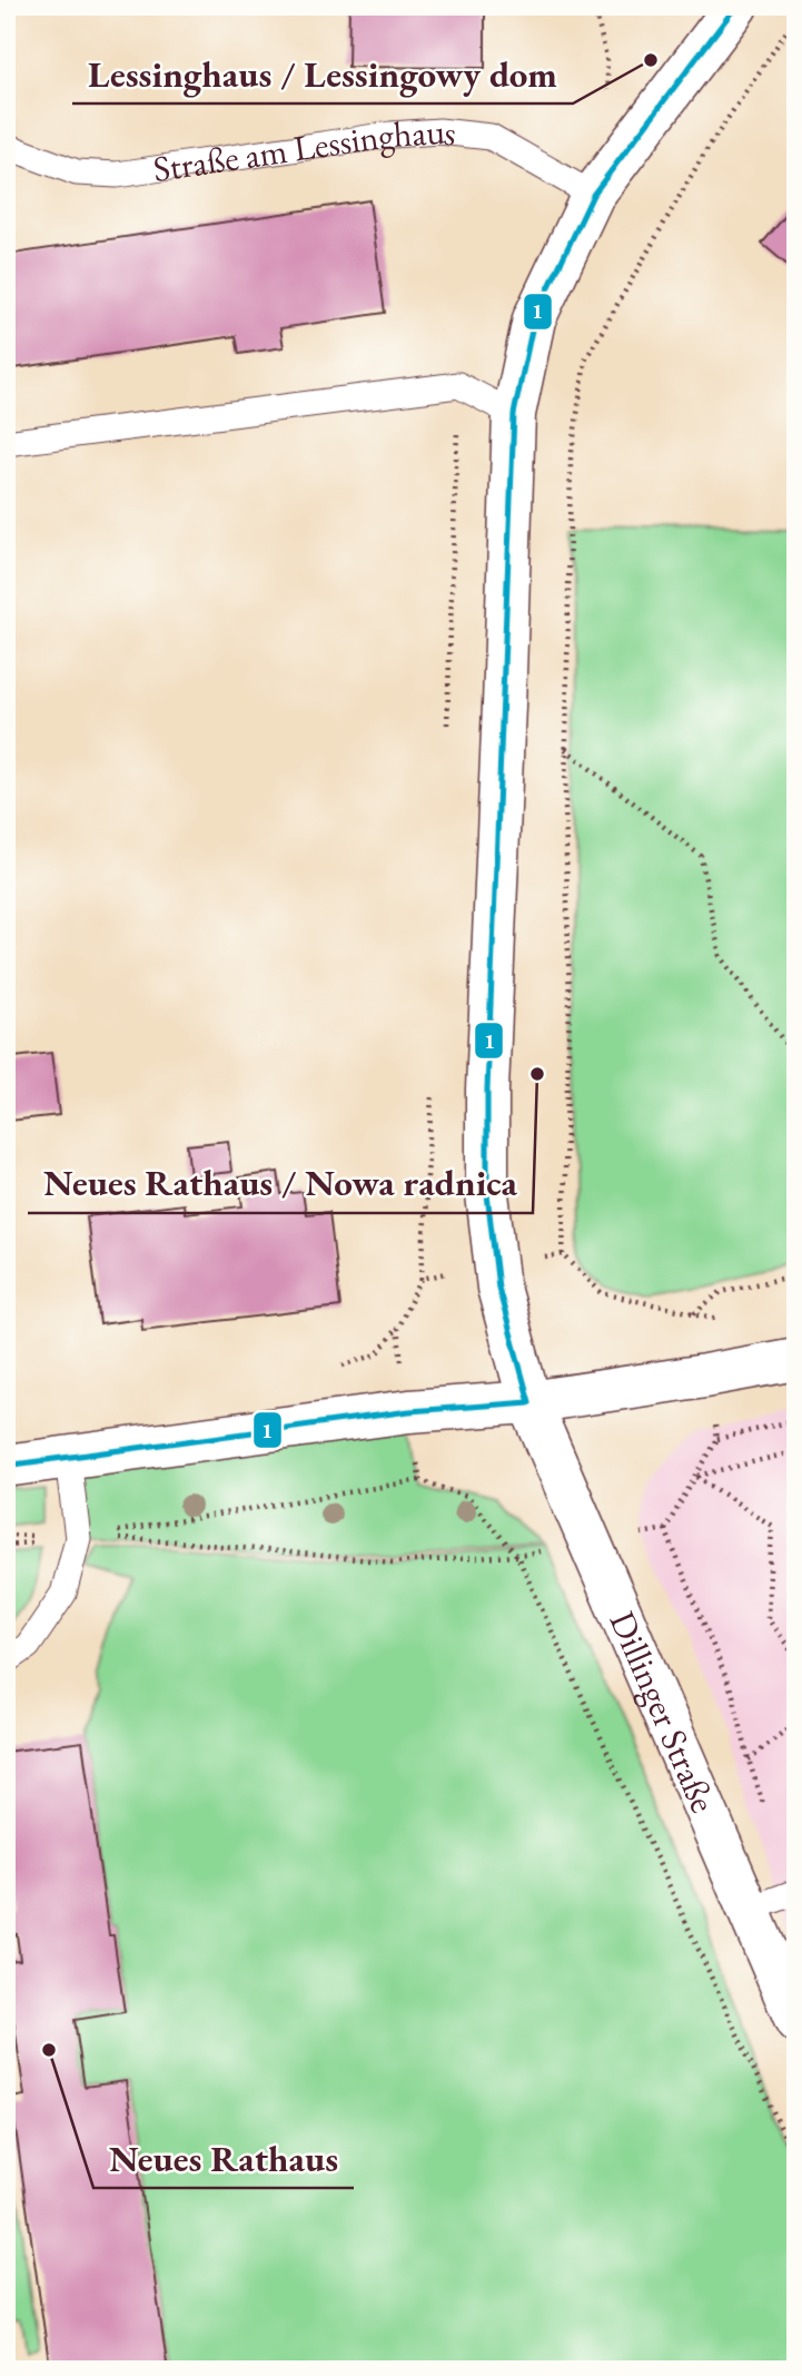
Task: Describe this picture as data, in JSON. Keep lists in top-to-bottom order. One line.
{"streets":{"street":["Dillinger Straße"],"lane":["Straße am Lessinghaus"]},"places":["Lessinghaus / Lessingowy dom","Neues Rathaus / Nowa radnica","Neues Rathaus"],"lines":["transit line 1"]}
